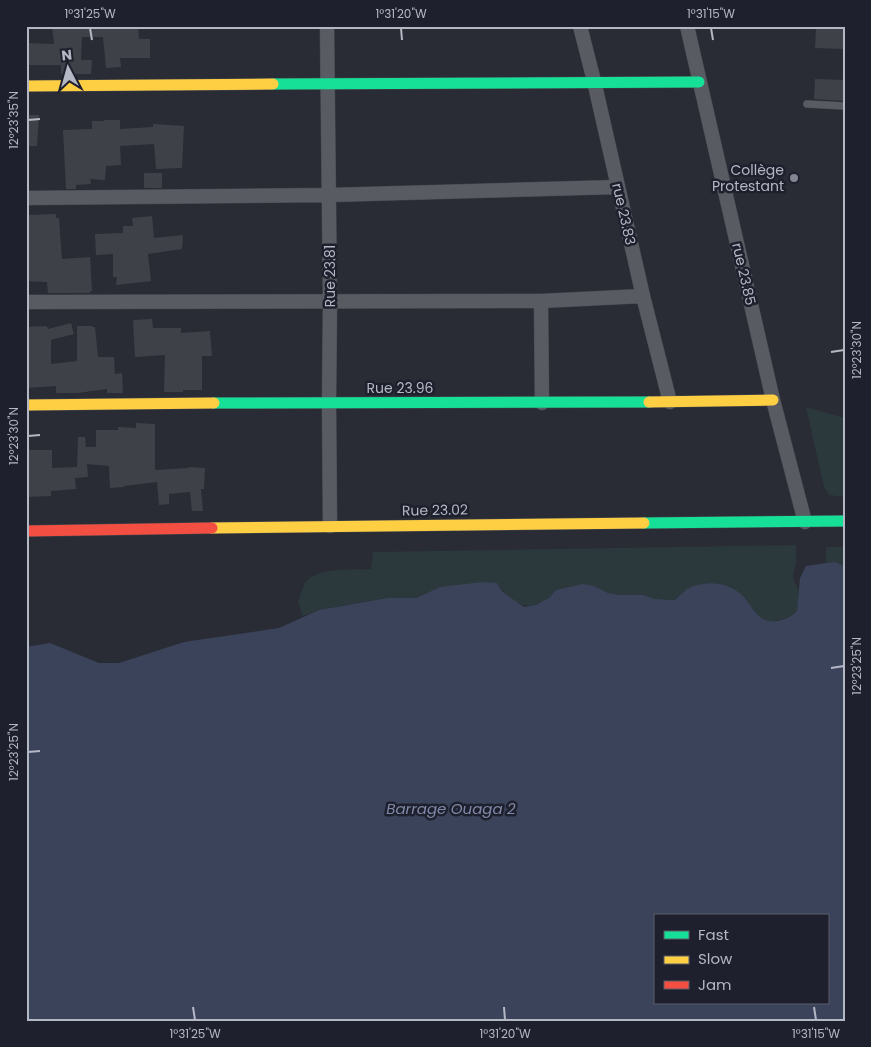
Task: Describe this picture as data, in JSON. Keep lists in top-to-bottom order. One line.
{"streets":{"street":["rue 23.83","rue 23.85","Rue 23.81","Rue 23.96","Rue 23.02"]},"crossings":[["rue 23.83","Rue 23.96"],["rue 23.85","Rue 23.96"],["rue 23.85","Rue 23.02"],["Rue 23.81","Rue 23.96"],["Rue 23.81","Rue 23.02"]],"water":["Barrage Ouaga 2"],"places":["Collège Protestant"],"legend":["Fast","Slow","Jam"],"north":"top","coordinates":["1°31'25\"W","1°31'20\"W","1°31'15\"W","12°23'35\"N","12°23'30\"N","12°23'25\"N"]}
